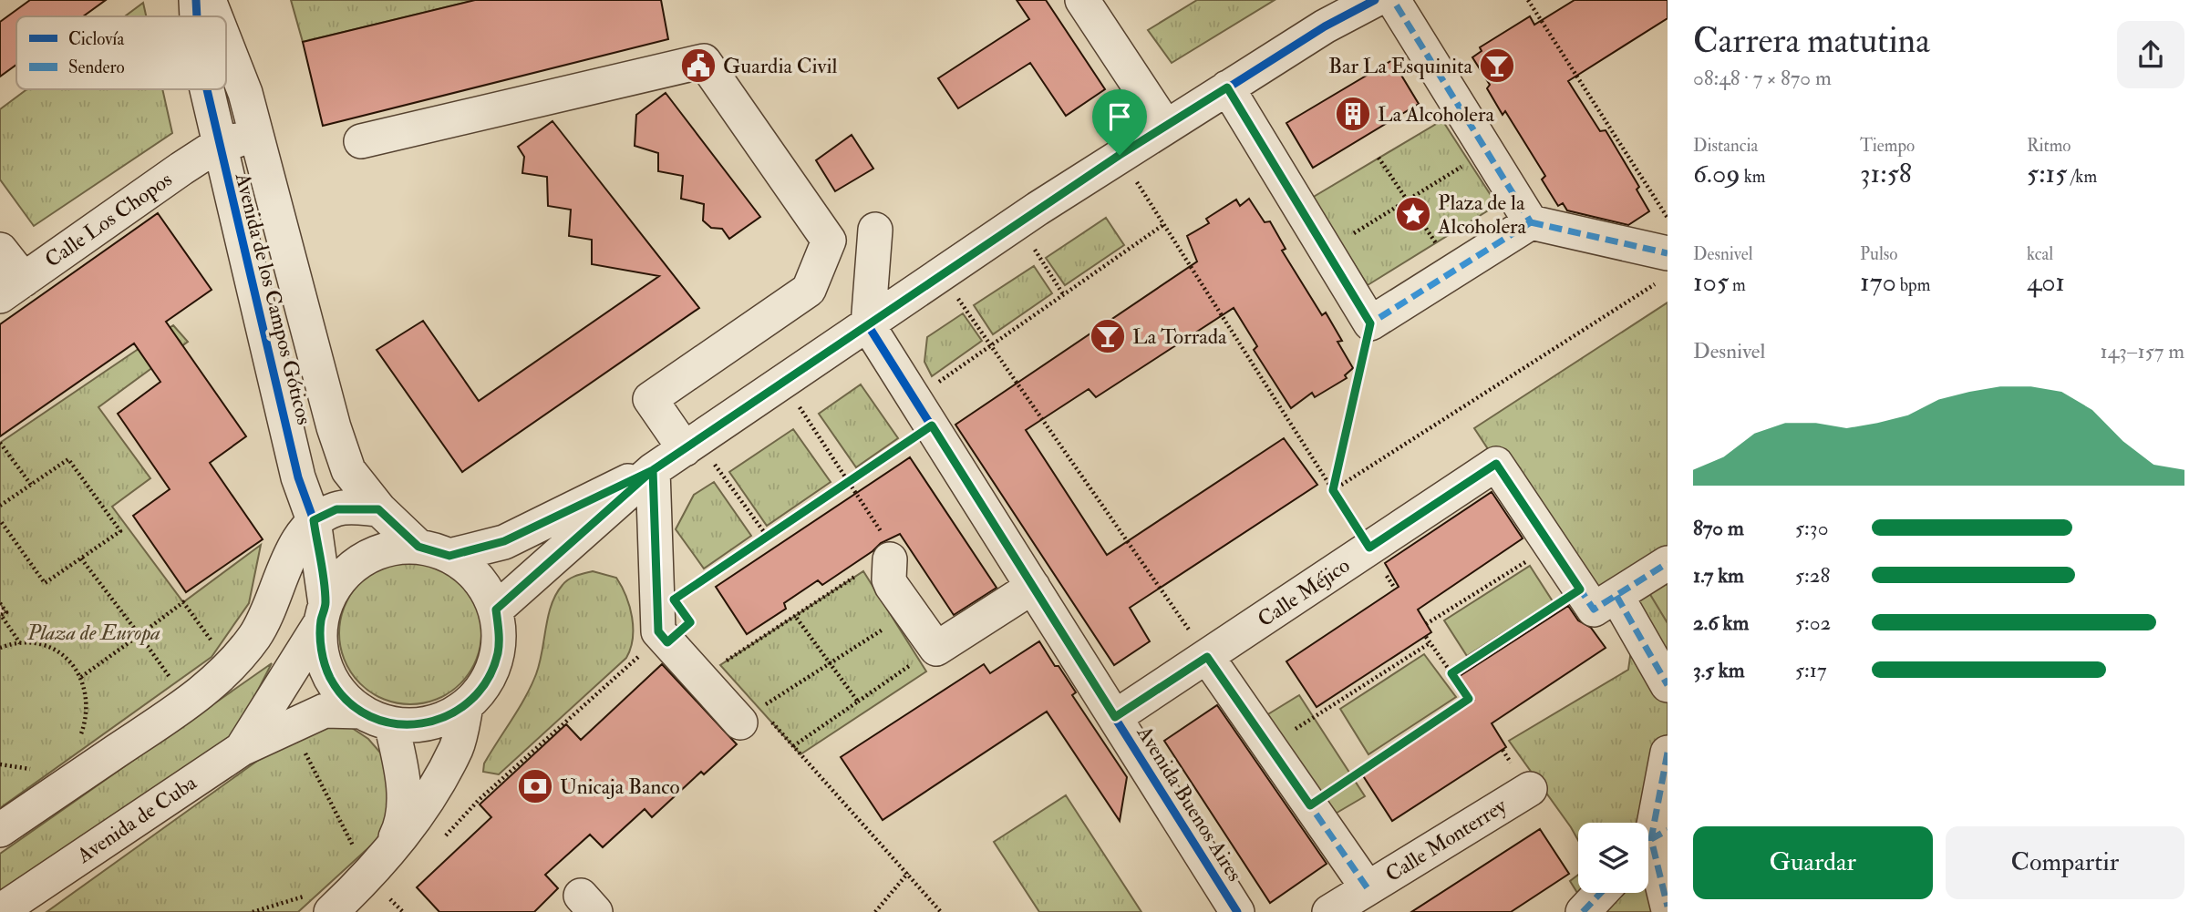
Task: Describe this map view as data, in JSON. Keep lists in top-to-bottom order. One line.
{"streets":{"street":["Calle Los Chopos","Avenida de los Campos Góticos","Calle Méjico","Avenida Buenos Aires","Avenida de Cuba","Calle Monterrey"]},"crossings":[["Calle Los Chopos","Avenida de los Campos Góticos"],["Avenida de los Campos Góticos","Avenida de Cuba"],["Calle Méjico","Avenida Buenos Aires"]],"parks":["Plaza de Europa"],"places":{"public building":["Guardia Civil"],"bar":["Bar La Esquinita","La Torrada"],"building":["La Alcoholera"],"place":["Plaza de la Alcoholera"],"bank":["Unicaja Banco"]},"legend":["Ciclovía","Sendero"],"page":{"heading":["Carrera matutina","08:48 · 7 × 870 m"],"stats":[["Distancia","6.09 km"],["Tiempo","31:58"],["Ritmo","5:15 /km"],["Desnivel","105 m"],["Pulso","170 bpm"],["kcal","401"]],"chart":["Desnivel","143–157 m"],"list":[{"name":"870 m","note":"5:30"},{"name":"1.7 km","note":"5:28"},{"name":"2.6 km","note":"5:02"},{"name":"3.5 km","note":"5:17"}],"buttons":["Guardar","Compartir"]}}
